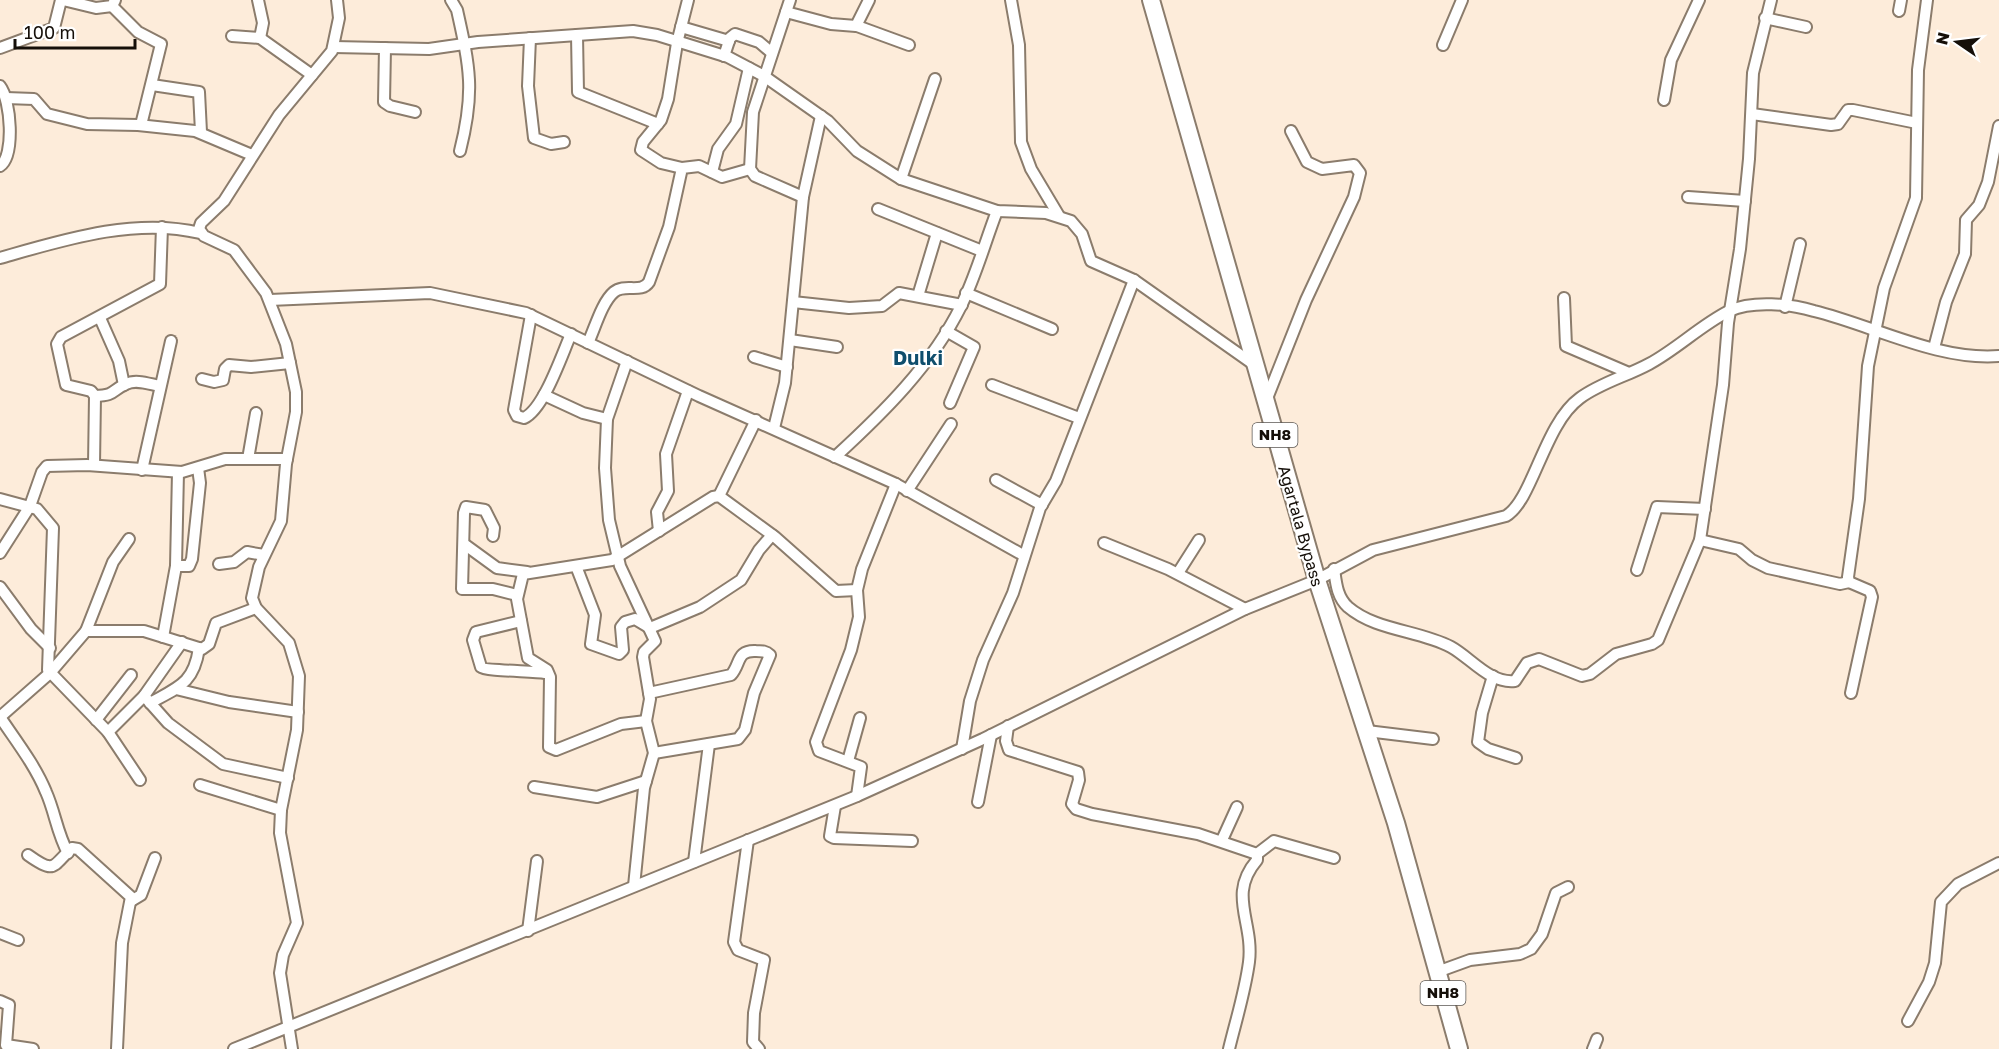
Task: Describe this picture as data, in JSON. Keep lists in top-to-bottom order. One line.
{"streets":{"highway":["NH8","Agartala Bypass"]},"districts":["Dulki"],"scale_bar":"100 m","north":"left"}
